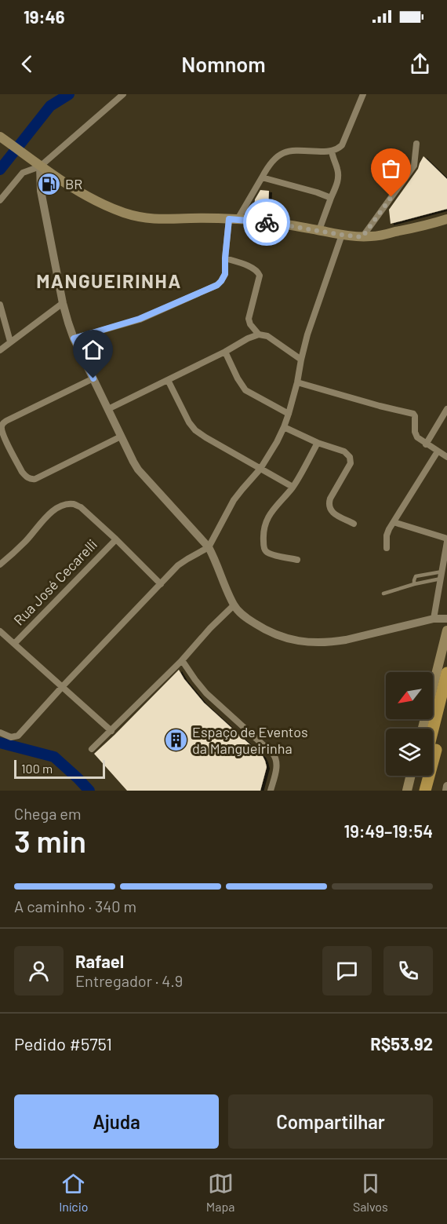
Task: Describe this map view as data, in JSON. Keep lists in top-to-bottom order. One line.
{"streets":{"street":["Rua José Cecarelli"]},"districts":["MANGUEIRINHA"],"places":{"fuel station":["BR"],"building":["Espaço de Eventos da Mangueirinha"]},"scale_bar":"100 m","north":"bottom left","page":{"status":"19:46","header":"Nomnom","scale":"100 m","heading":["3 min","Chega em","19:49–19:54"],"panel":["Rafael","Entregador · 4.9","Pedido #5751","R$53.92"],"bar":"A caminho · 340 m","buttons":["Ajuda","Compartilhar"],"tabs":["Início","Mapa","Salvos"]}}
